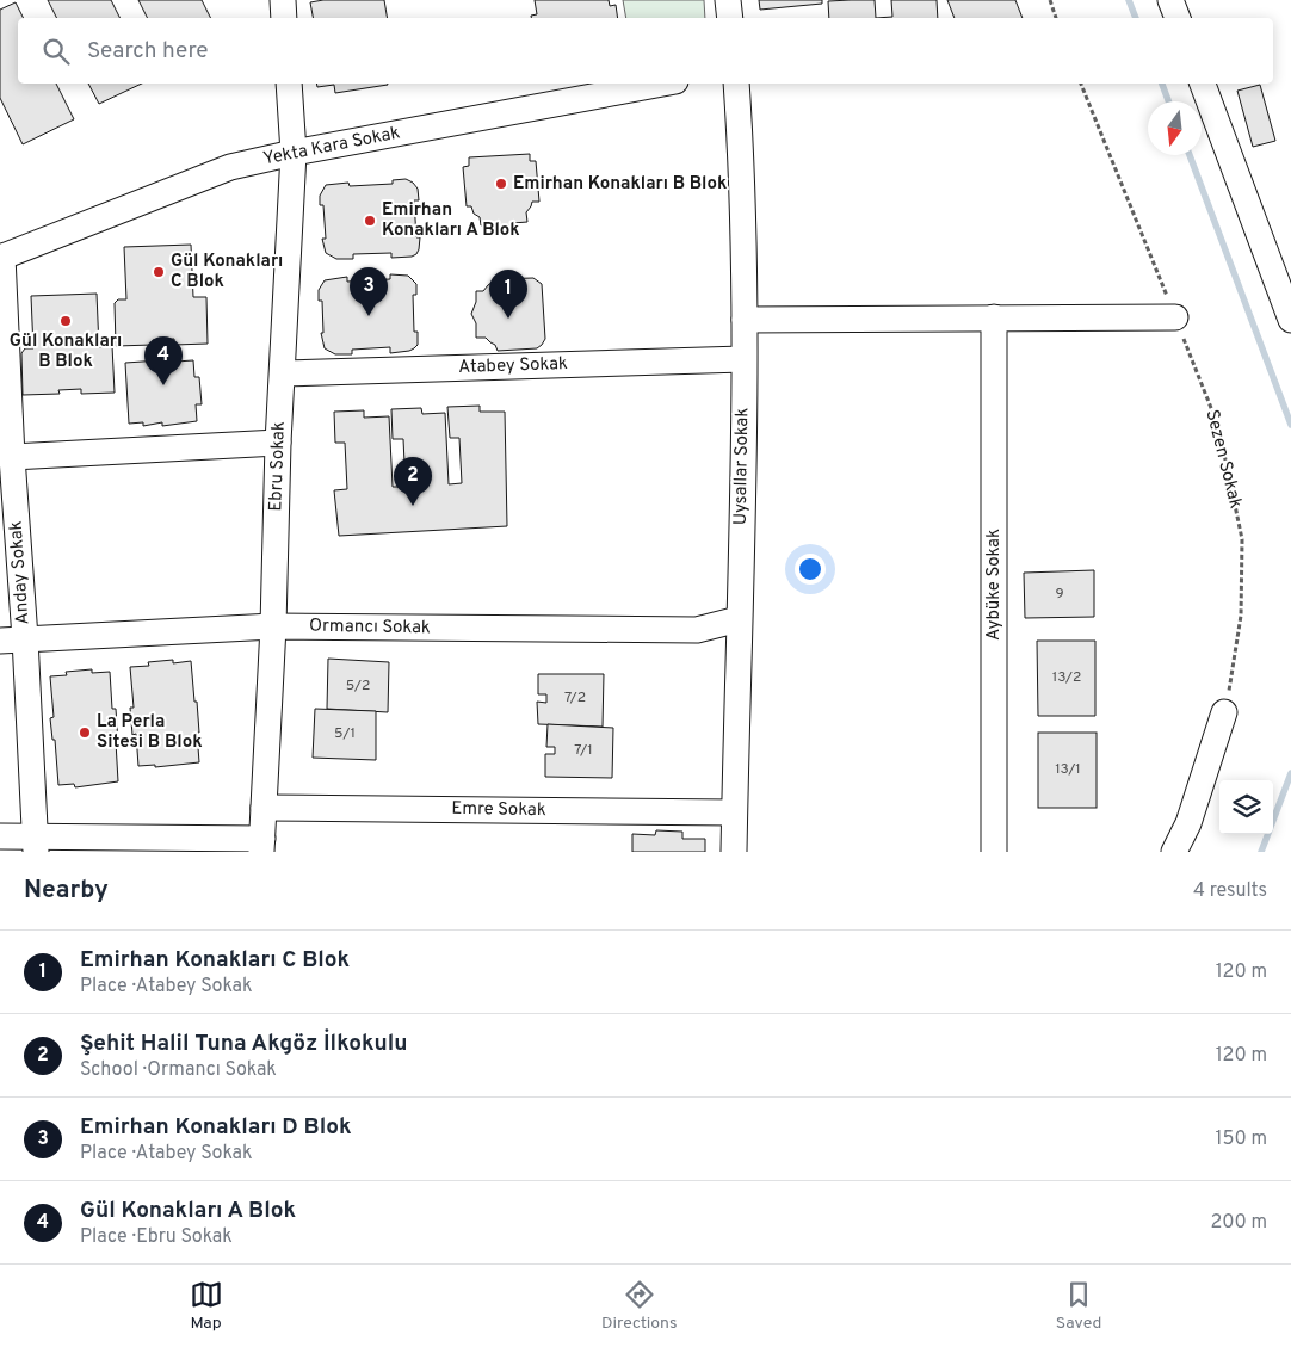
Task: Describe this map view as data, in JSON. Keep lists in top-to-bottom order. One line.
{"streets":{"street":["Yekta Kara Sokak","Atabey Sokak","Ebru Sokak","Uysallar Sokak","Anday Sokak","Aybüke Sokak","Ormancı Sokak","Emre Sokak"],"path":["Sezen Sokak"]},"crossings":[["Yekta Kara Sokak","Ebru Sokak"],["Yekta Kara Sokak","Anday Sokak"],["Atabey Sokak","Ebru Sokak"],["Atabey Sokak","Uysallar Sokak"],["Ebru Sokak","Ormancı Sokak"],["Ebru Sokak","Emre Sokak"],["Uysallar Sokak","Ormancı Sokak"],["Uysallar Sokak","Emre Sokak"],["Anday Sokak","Ormancı Sokak"]],"places":["Emirhan Konakları B Blok","Emirhan Konakları A Blok","Gül Konakları C Blok","Gül Konakları B Blok","La Perla Sitesi B Blok"],"house_numbers":["9","13/2","5/2","7/2","5/1","7/1","13/1"],"north":"bottom","page":{"search":"Search here","pins":["3","1","4","2"],"heading":["Nearby","4 results"],"list":[{"mark":"1","name":"Emirhan Konakları C Blok","note":"Place · Atabey Sokak","value":"120 m"},{"mark":"2","name":"Şehit Halil Tuna Akgöz İlkokulu","note":"School · Ormancı Sokak","value":"120 m"},{"mark":"3","name":"Emirhan Konakları D Blok","note":"Place · Atabey Sokak","value":"150 m"},{"mark":"4","name":"Gül Konakları A Blok","note":"Place · Ebru Sokak","value":"200 m"}],"nav":["Map","Directions","Saved"]}}
